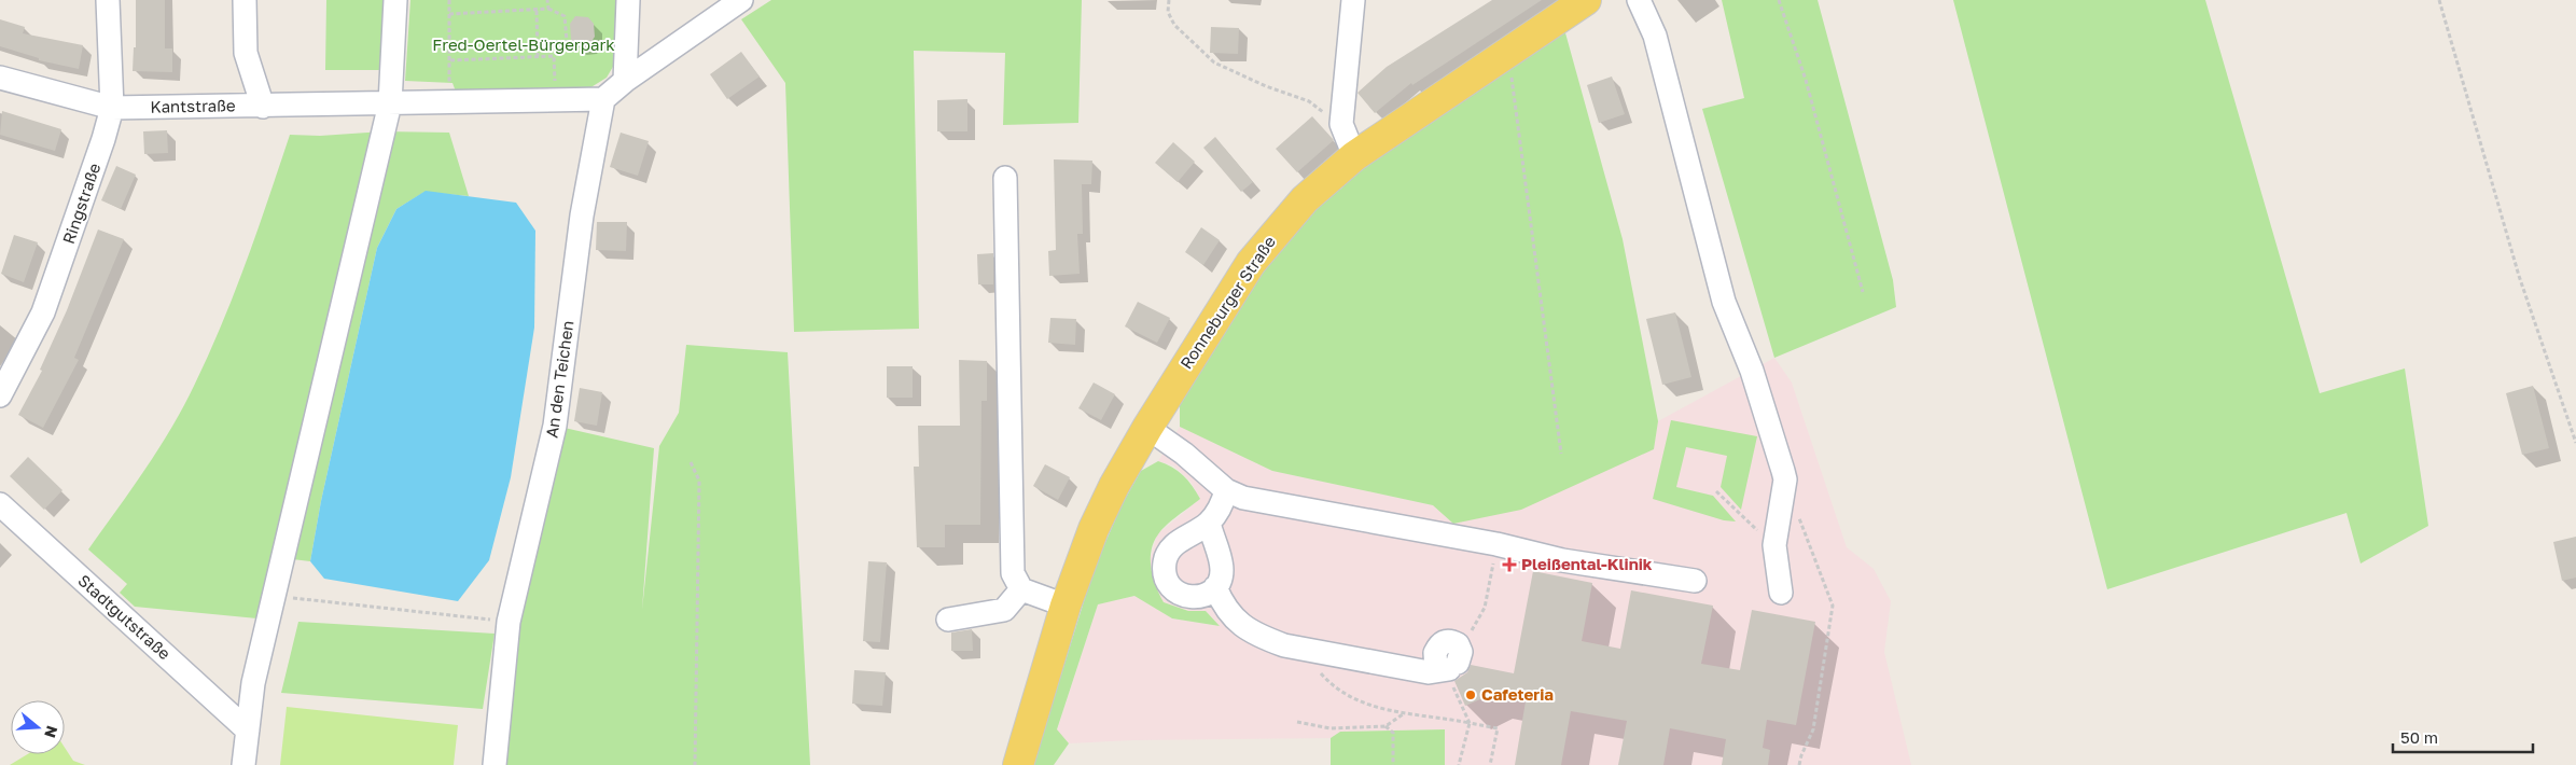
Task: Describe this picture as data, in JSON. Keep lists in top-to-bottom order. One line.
{"streets":{"main road":["Ronneburger Straße"],"street":["Kantstraße","Ringstraße","An den Teichen","Stadtgutstraße"]},"crossings":[["Kantstraße","Ringstraße"],["Kantstraße","An den Teichen"]],"parks":["Fred-Oertel-Bürgerpark"],"places":{"health":["Pleißental-Klinik"],"other":["Cafeteria"]},"scale_bar":"50 m","north":"right"}
